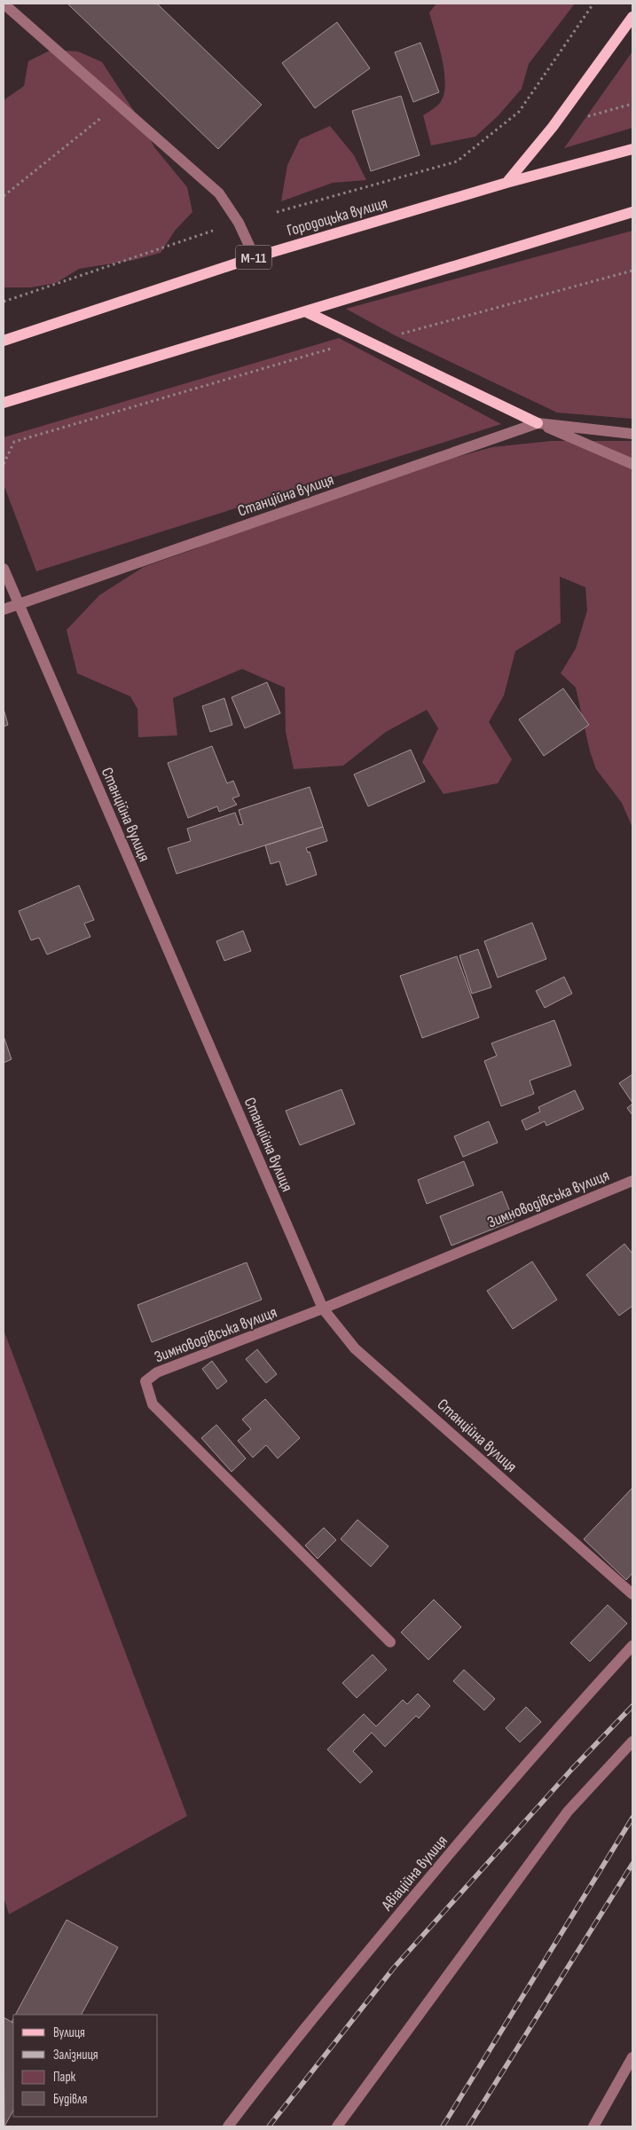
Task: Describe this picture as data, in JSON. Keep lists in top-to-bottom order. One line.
{"streets":{"main road":["Городоцька вулиця","М-11"],"street":["Станційна вулиця","Зимноводівська вулиця","Авіаційна вулиця"]},"crossings":[["Станційна вулиця","Зимноводівська вулиця"]],"legend":["Вулиця","Залізниця","Парк","Будівля"]}
